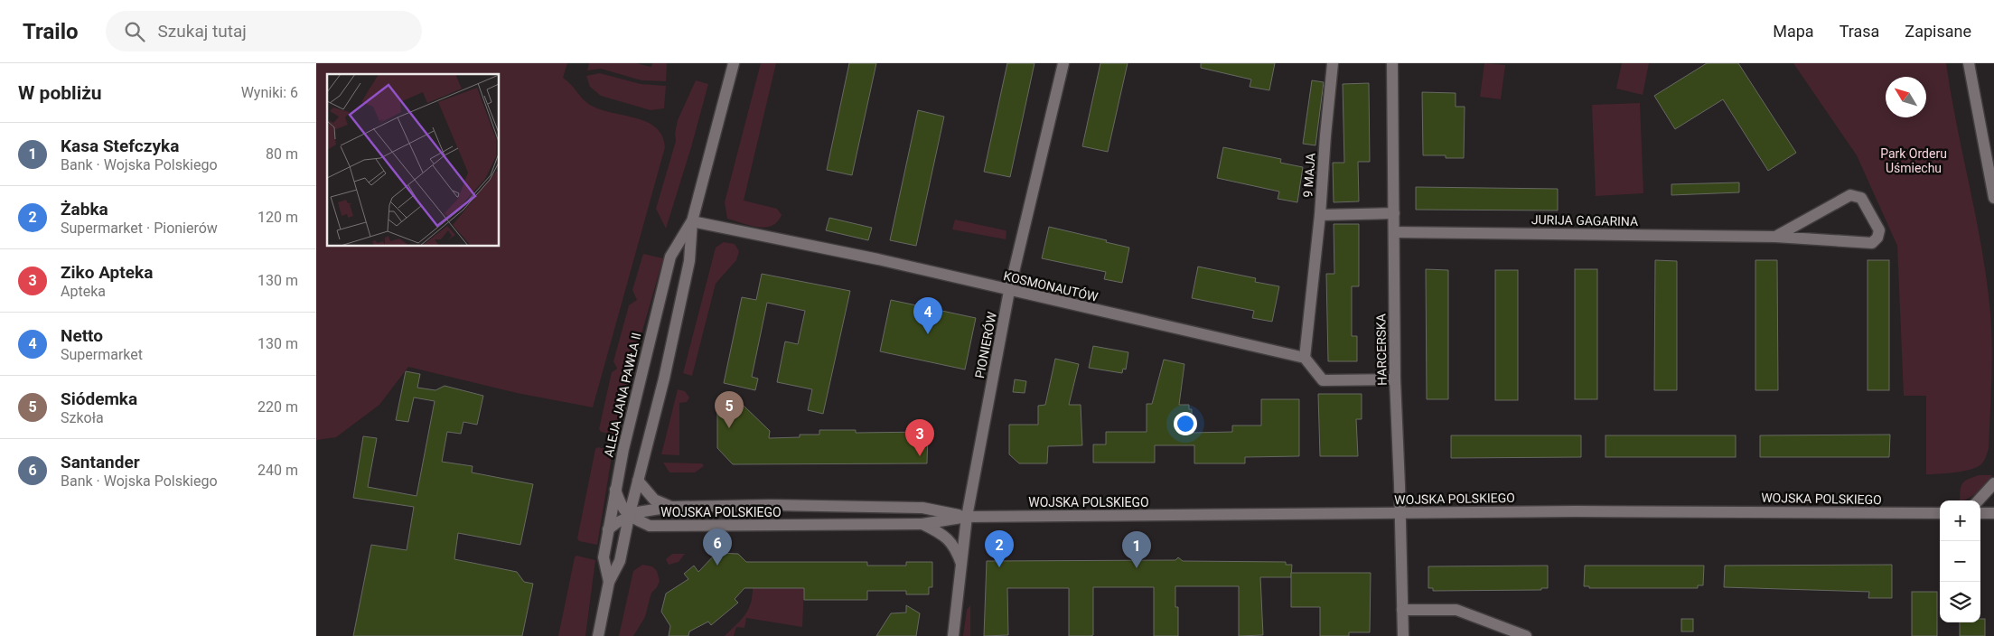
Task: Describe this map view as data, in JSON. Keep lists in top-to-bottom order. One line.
{"streets":{"street":["9 MAJA","JURIJA GAGARINA","KOSMONAUTÓW","PIONIERÓW","HARCERSKA","ALEJA JANA PAWŁA II","WOJSKA POLSKIEGO"]},"crossings":[["9 MAJA","HARCERSKA"],["JURIJA GAGARINA","HARCERSKA"],["KOSMONAUTÓW","PIONIERÓW"],["KOSMONAUTÓW","ALEJA JANA PAWŁA II"],["PIONIERÓW","WOJSKA POLSKIEGO"],["HARCERSKA","WOJSKA POLSKIEGO"],["ALEJA JANA PAWŁA II","WOJSKA POLSKIEGO"]],"parks":["Park Orderu Uśmiechu"],"north":"top left","page":{"header":"Trailo","search":"Szukaj tutaj","nav":["Mapa","Trasa","Zapisane"],"heading":["W pobliżu","Wyniki: 6"],"list":[{"mark":"1","name":"Kasa Stefczyka","note":"Bank · Wojska Polskiego","value":"80 m"},{"mark":"2","name":"Żabka","note":"Supermarket · Pionierów","value":"120 m"},{"mark":"3","name":"Ziko Apteka","note":"Apteka","value":"130 m"},{"mark":"4","name":"Netto","note":"Supermarket","value":"130 m"},{"mark":"5","name":"Siódemka","note":"Szkoła","value":"220 m"},{"mark":"6","name":"Santander","note":"Bank · Wojska Polskiego","value":"240 m"}],"pins":["4","5","3","6","2","1"],"map_buttons":["+","−"]}}
